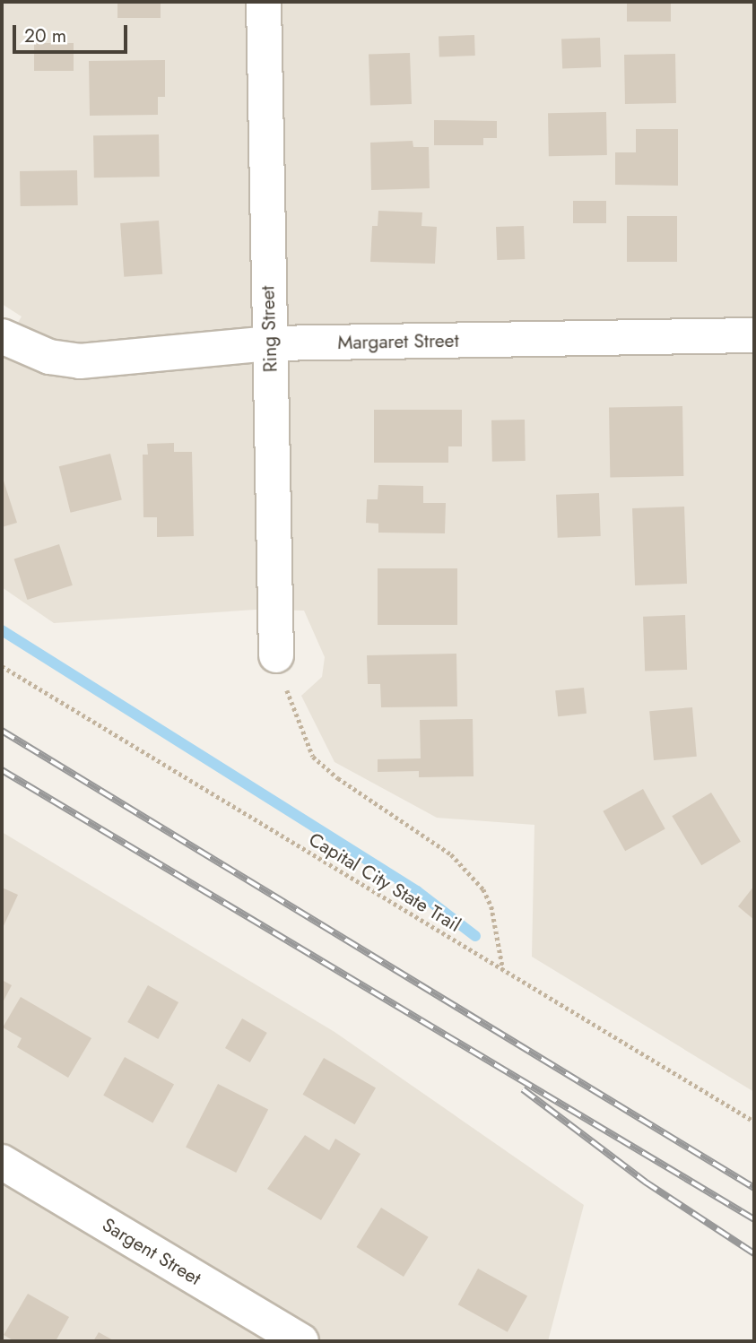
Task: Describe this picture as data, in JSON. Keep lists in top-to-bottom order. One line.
{"streets":{"street":["Ring Street","Margaret Street","Sargent Street"],"path":["Capital City State Trail"]},"crossings":[["Ring Street","Margaret Street"]],"scale_bar":"20 m"}
